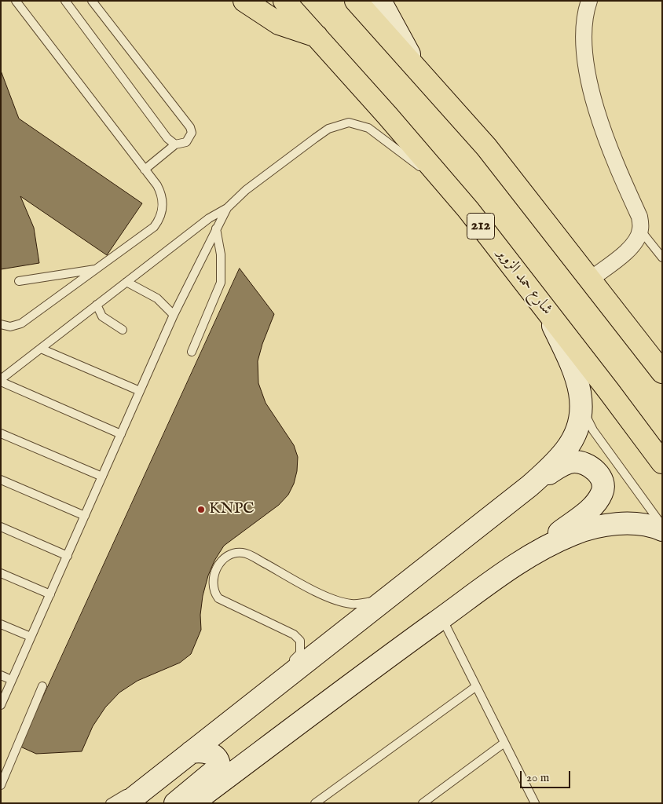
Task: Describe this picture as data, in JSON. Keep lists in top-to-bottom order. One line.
{"streets":{"main road":["212","شارع حمد الزوير"]},"places":["KNPC"],"scale_bar":"20 m"}
